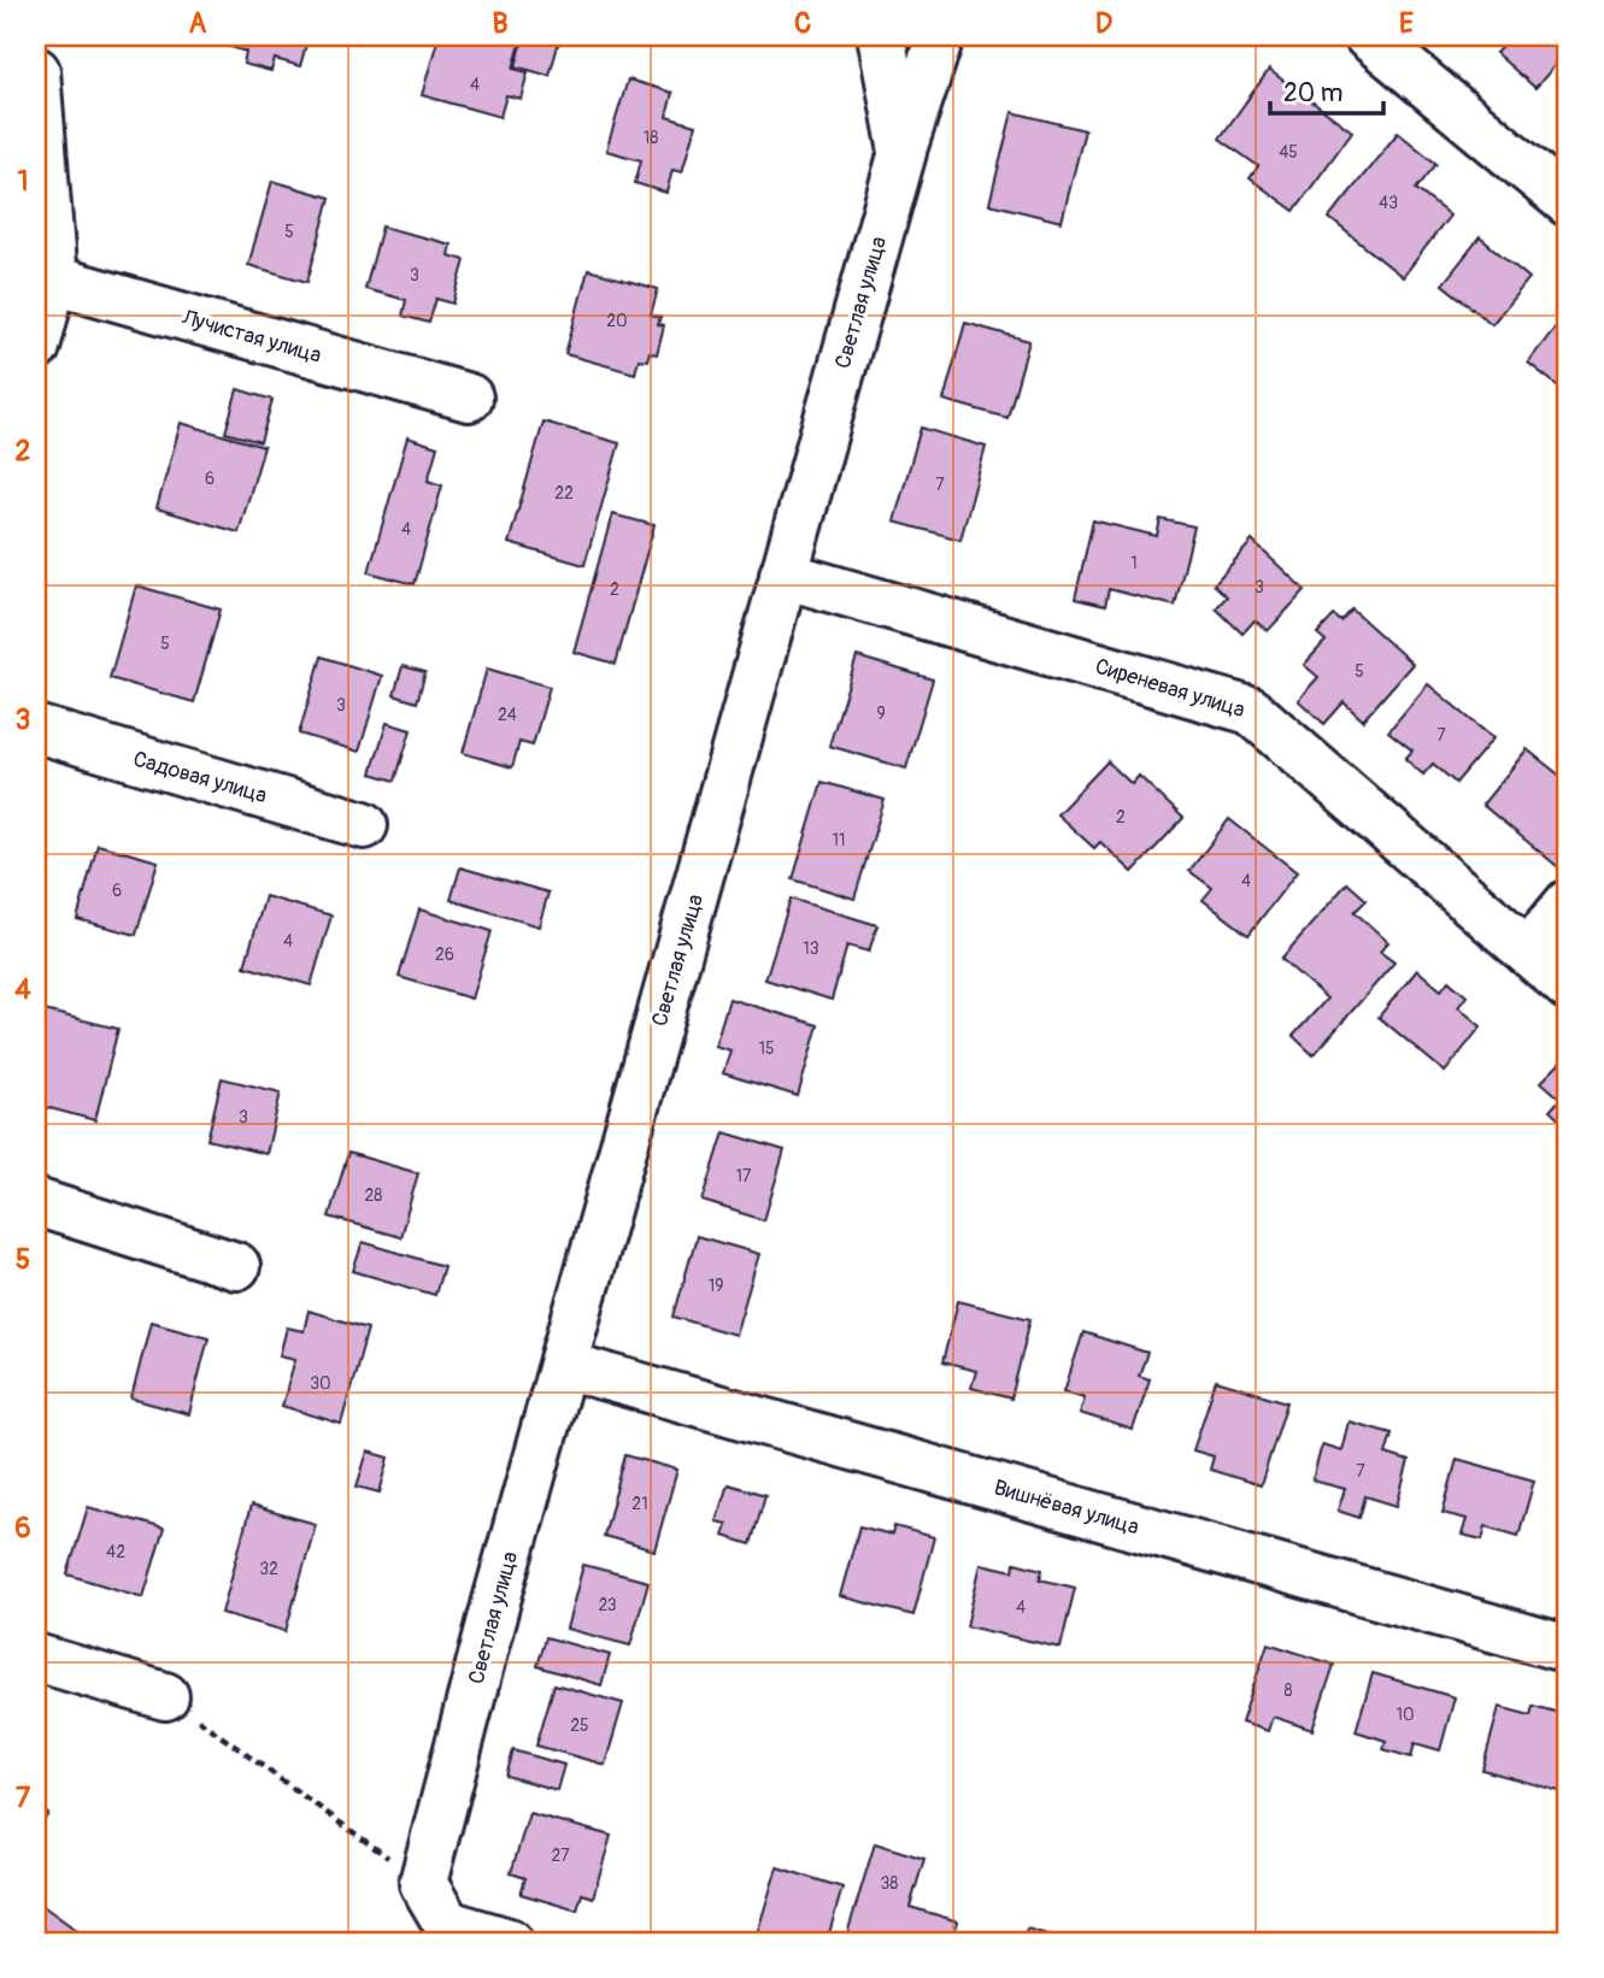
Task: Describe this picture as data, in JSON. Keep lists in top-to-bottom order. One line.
{"streets":{"street":["Светлая улица","Лучистая улица","Сиреневая улица","Садовая улица","Вишнёвая улица"]},"crossings":[["Светлая улица","Сиреневая улица"],["Светлая улица","Вишнёвая улица"]],"house_numbers":["4","18","45","43","5","3","20","6","7","22","4","1","3","2","5","5","3","9","24","7","2","11","4","6","4","13","26","15","3","17","28","19","30","7","21","42","32","23","4","8","10","25","27","38"],"scale_bar":"20 m","grid":{"columns":["A","B","C","D","E"],"rows":["1","2","3","4","5","6","7"]}}
